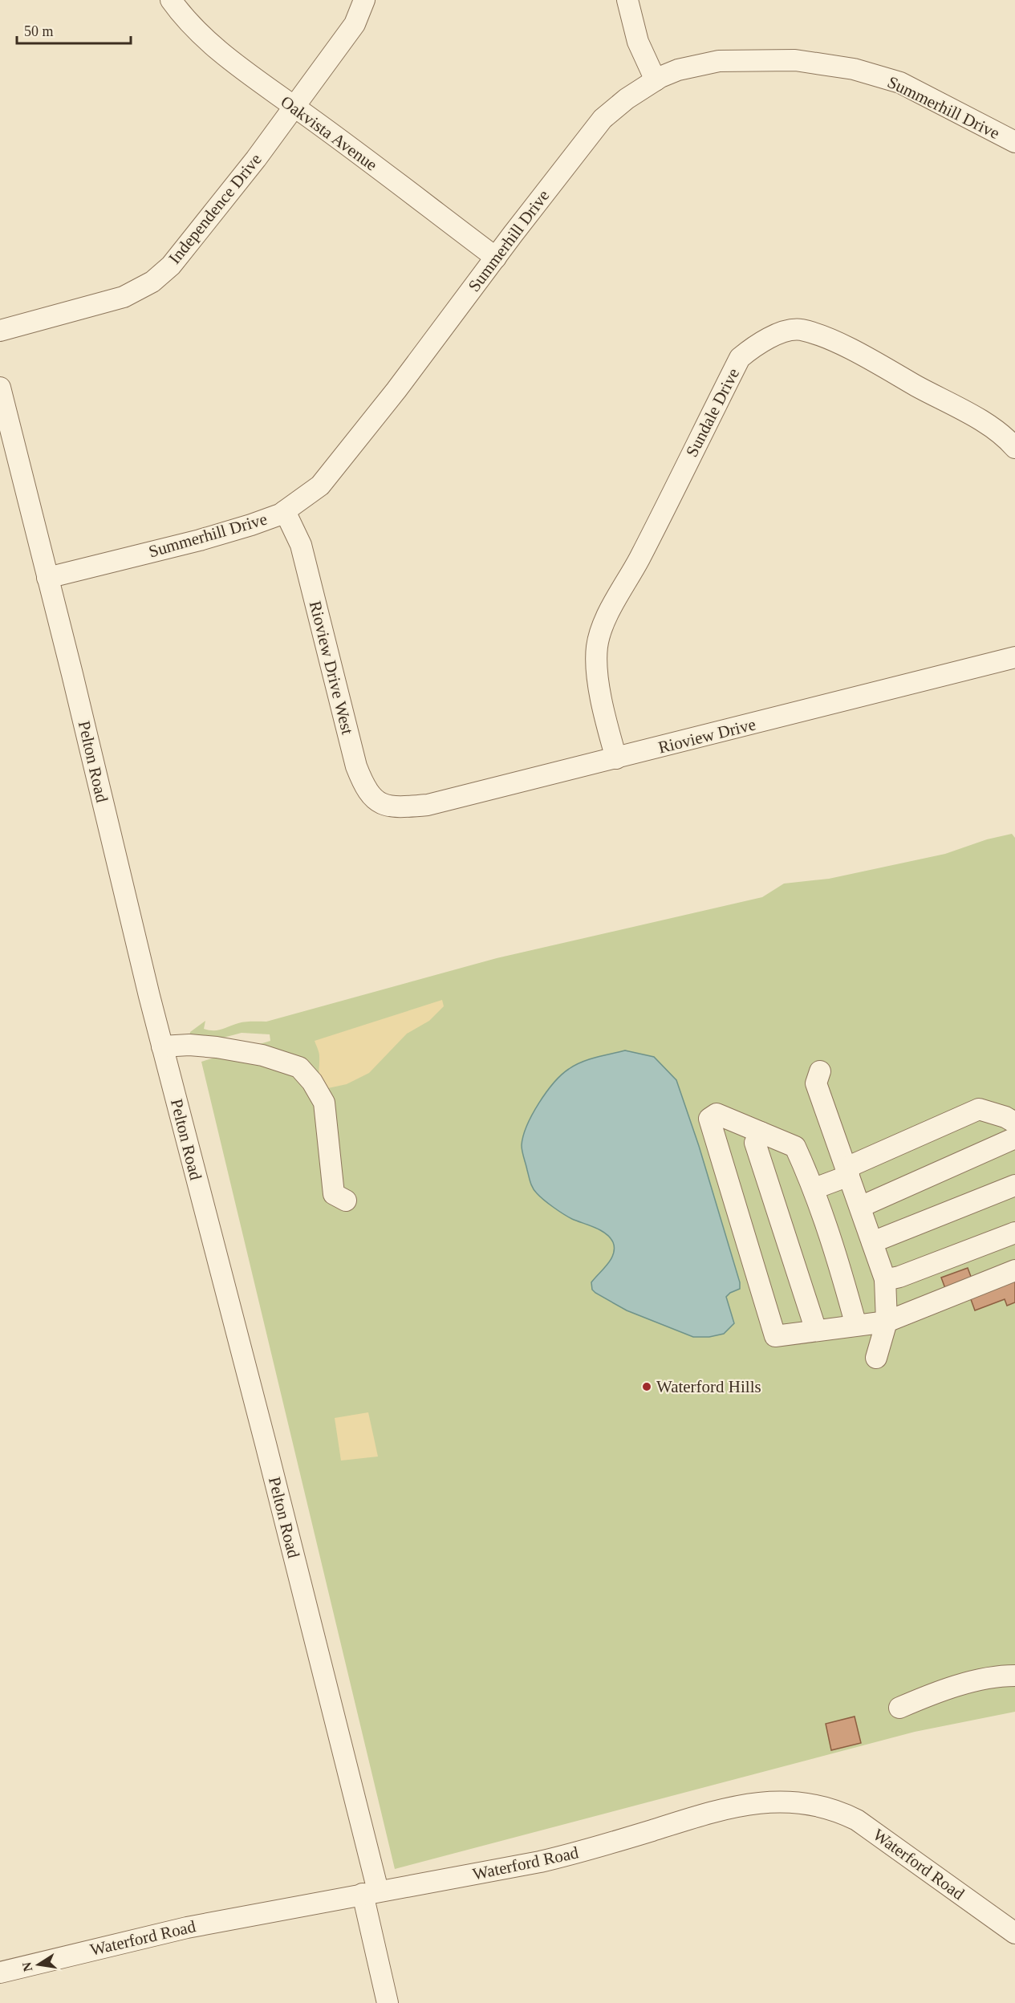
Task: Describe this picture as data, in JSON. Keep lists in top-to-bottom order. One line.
{"streets":{"street":["Summerhill Drive","Oakvista Avenue","Independence Drive","Sundale Drive","Rioview Drive West","Rioview Drive","Pelton Road","Waterford Road"]},"crossings":[["Summerhill Drive","Oakvista Avenue"],["Summerhill Drive","Rioview Drive West"],["Summerhill Drive","Pelton Road"],["Oakvista Avenue","Independence Drive"],["Sundale Drive","Rioview Drive"],["Rioview Drive West","Rioview Drive"],["Pelton Road","Waterford Road"]],"places":["Waterford Hills"],"scale_bar":"50 m","north":"left"}
